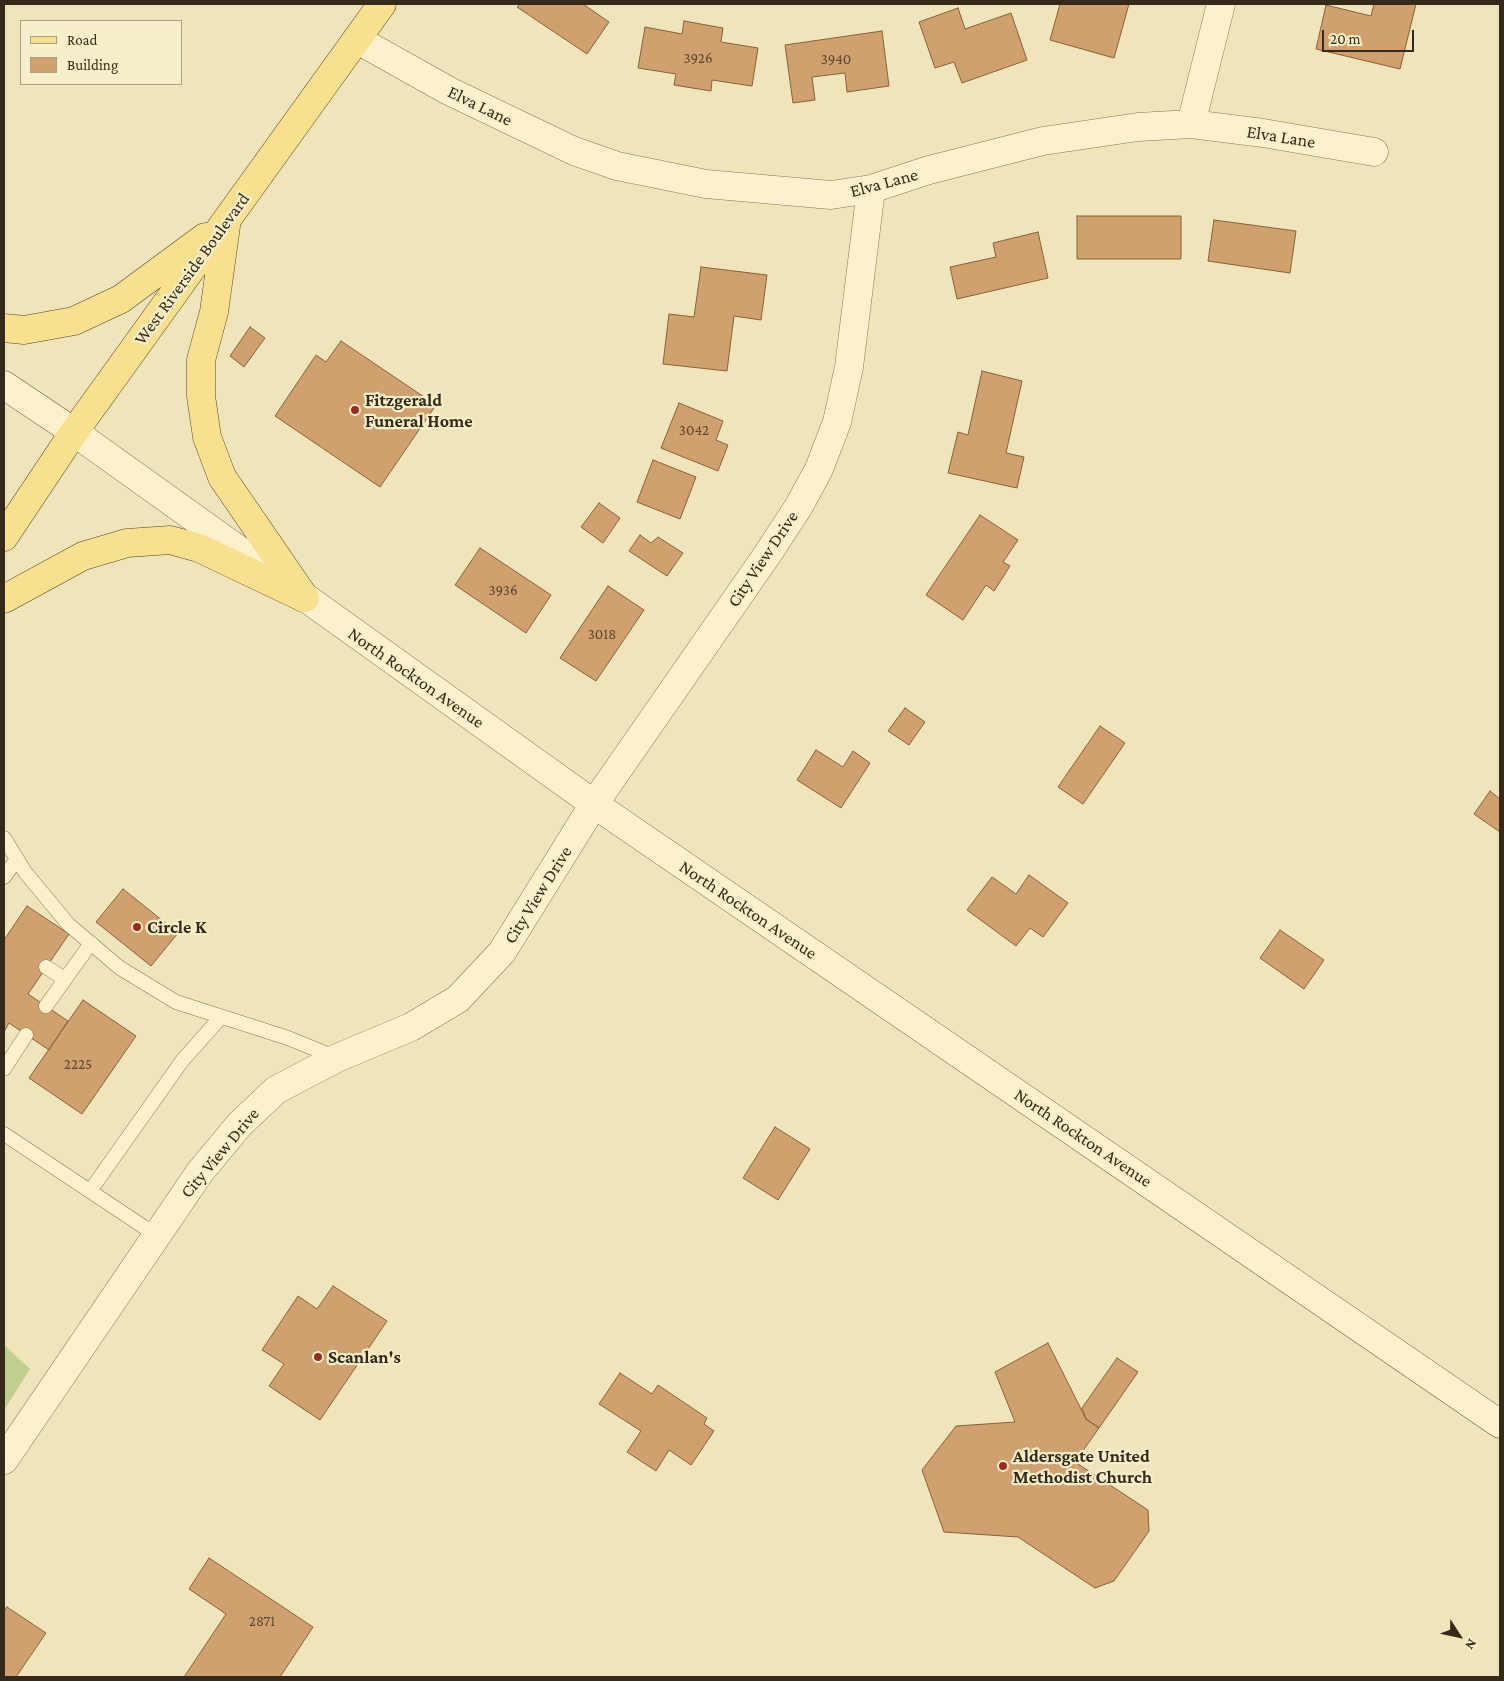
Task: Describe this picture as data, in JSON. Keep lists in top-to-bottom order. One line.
{"streets":{"main road":["West Riverside Boulevard"],"street":["Elva Lane","City View Drive","North Rockton Avenue"]},"crossings":[["Elva Lane","West Riverside Boulevard"],["Elva Lane","City View Drive"],["West Riverside Boulevard","North Rockton Avenue"],["City View Drive","North Rockton Avenue"]],"places":["Fitzgerald Funeral Home","Circle K","Scanlan's","Aldersgate United Methodist Church"],"house_numbers":["3926","3940","3042","3936","3018","2225","2871"],"legend":["Road","Building"],"scale_bar":"20 m","north":"bottom right"}
